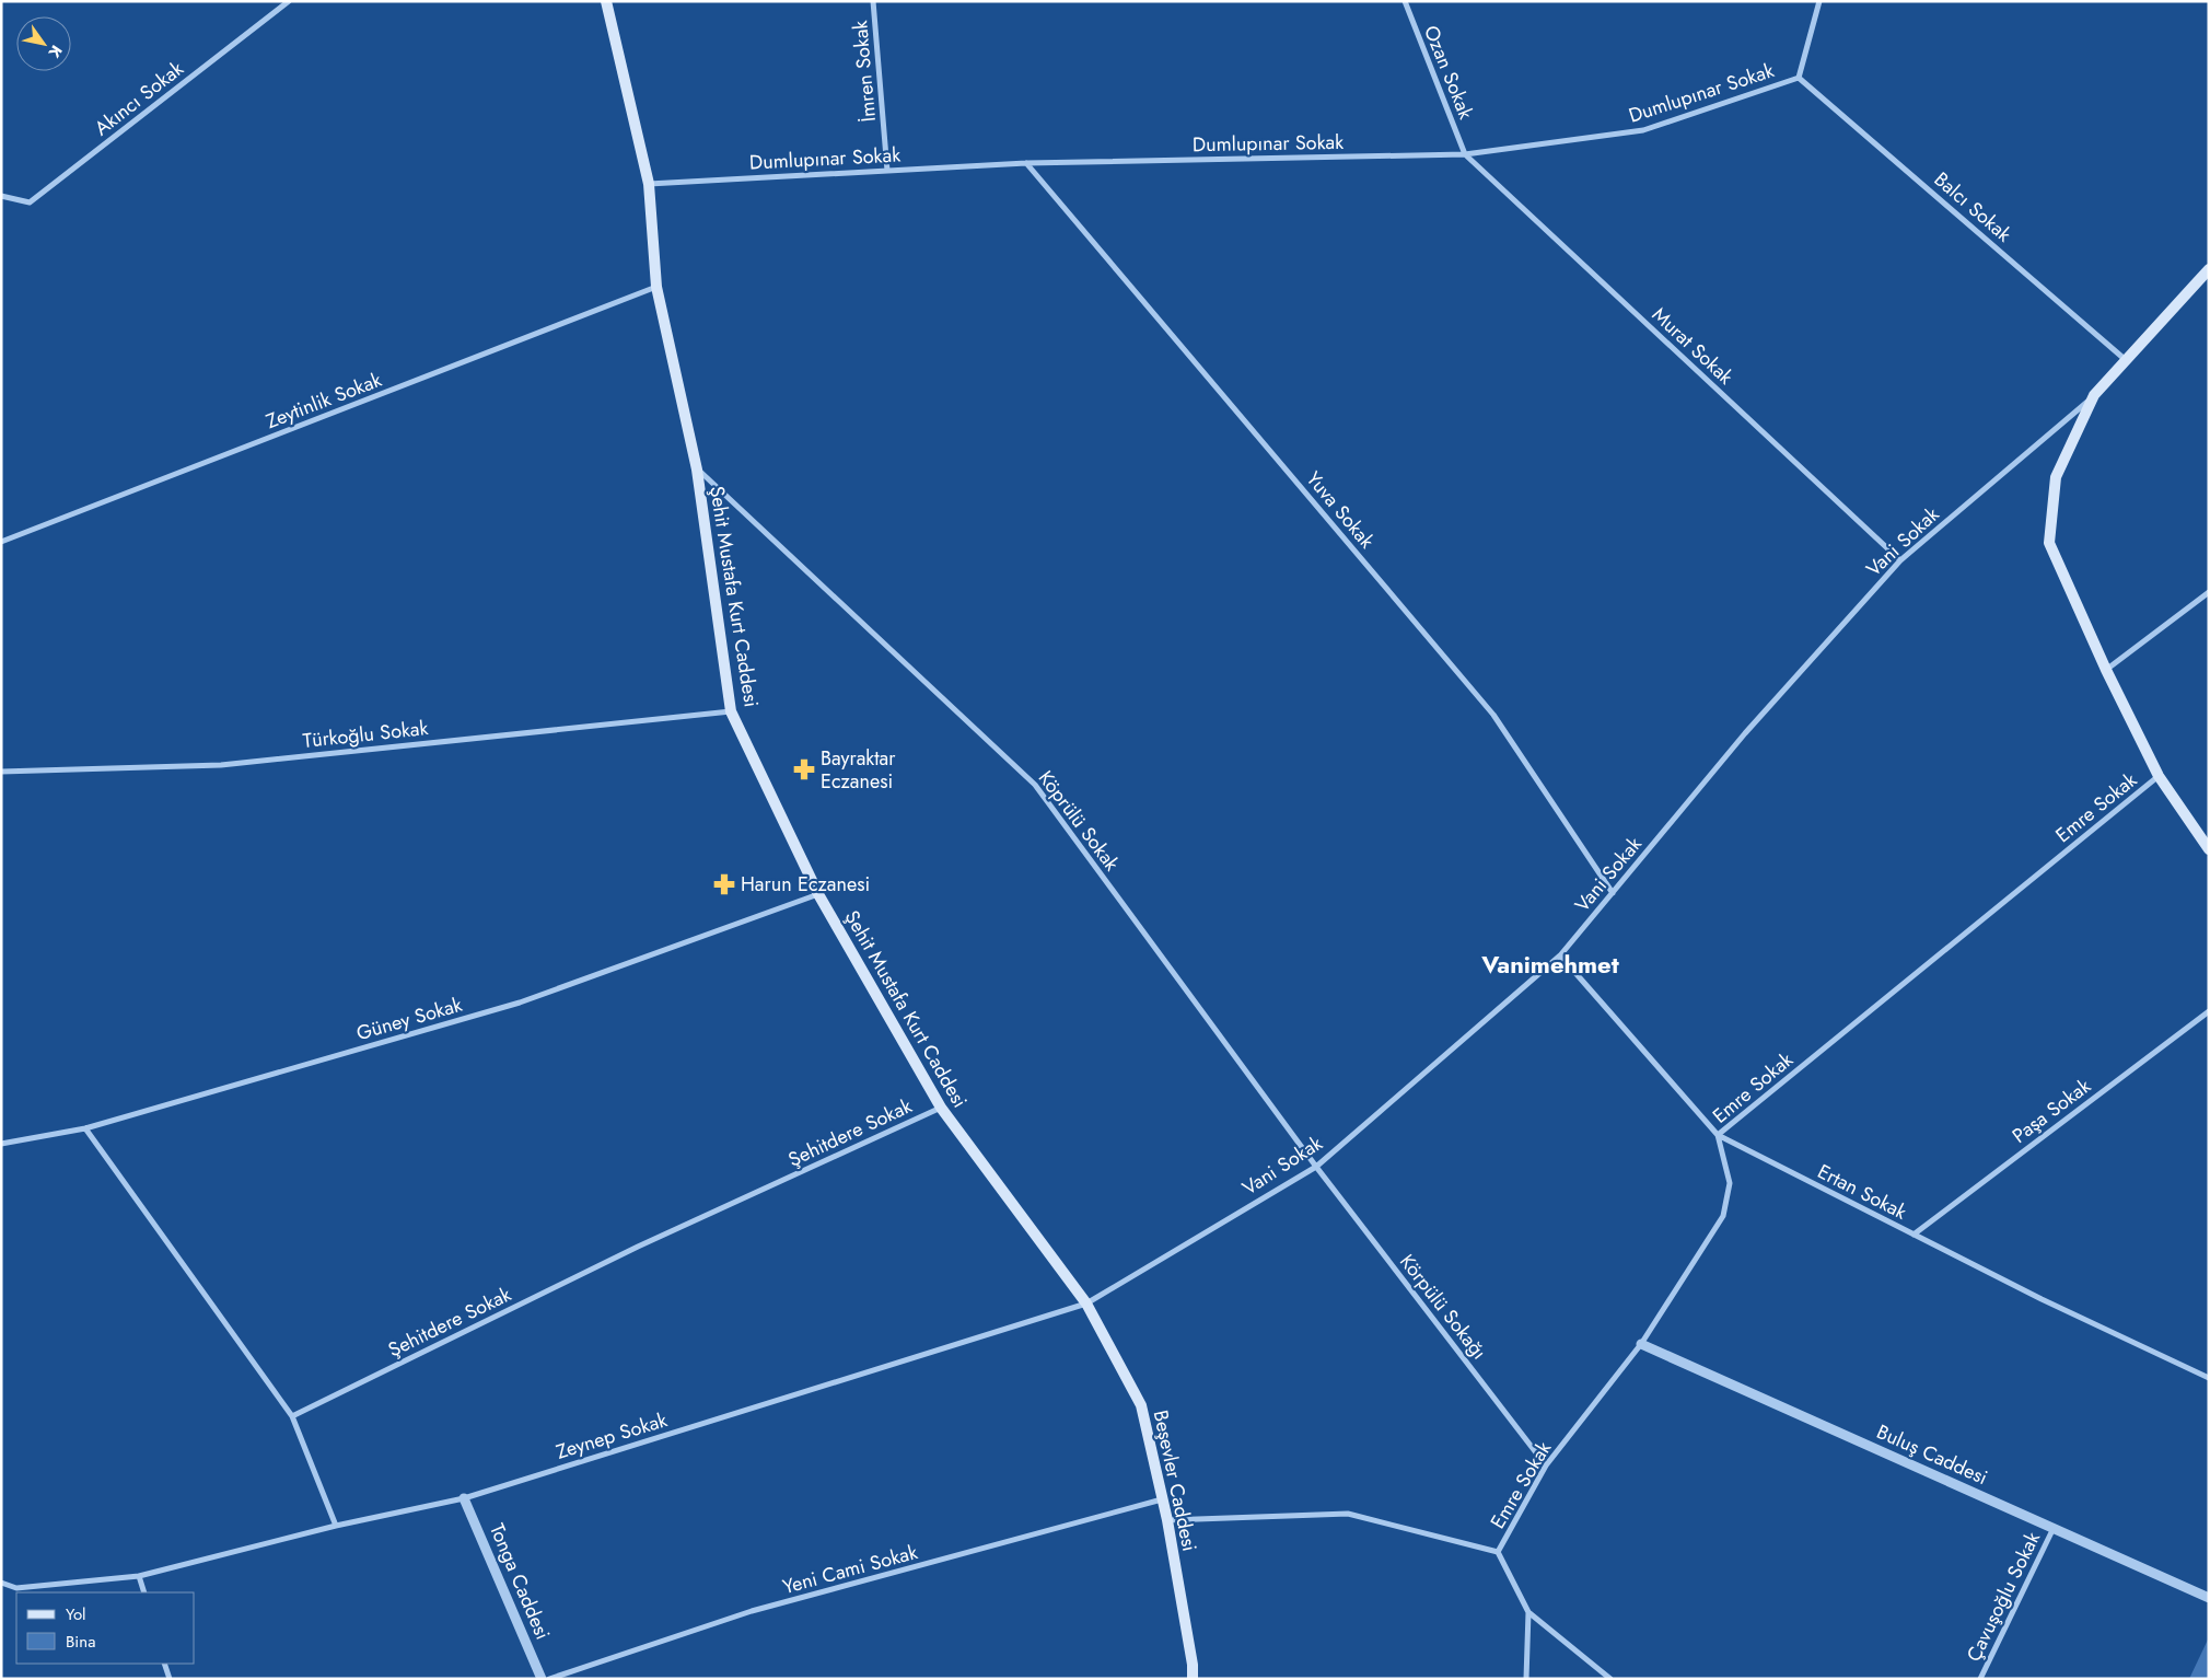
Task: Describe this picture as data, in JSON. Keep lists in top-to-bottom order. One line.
{"streets":{"main road":["Şehit Mustafa Kurt Caddesi","Beşevler Caddesi"],"street":["İmren Sokak","Ozan Sokak","Dumlupınar Sokak","Akıncı Sokak","Balcı Sokak","Murat Sokak","Zeytinlik Sokak","Yuva Sokak","Vani Sokak","Türkoğlu Sokak","Emre Sokak","Köprülü Sokak","Güney Sokak","Paşa Sokak","Şehitdere Sokak","Ertan Sokak","Körpülü Sokağı","Zeynep Sokak","Buluş Caddesi","Yeni Cami Sokak","Tonga Caddesi","Çavuşoğlu Sokak"]},"crossings":[["İmren Sokak","Dumlupınar Sokak"],["Ozan Sokak","Dumlupınar Sokak"],["Ozan Sokak","Murat Sokak"],["Dumlupınar Sokak","Balcı Sokak"],["Dumlupınar Sokak","Murat Sokak"],["Dumlupınar Sokak","Yuva Sokak"],["Dumlupınar Sokak","Şehit Mustafa Kurt Caddesi"],["Murat Sokak","Vani Sokak"],["Zeytinlik Sokak","Şehit Mustafa Kurt Caddesi"],["Yuva Sokak","Vani Sokak"],["Vani Sokak","Şehit Mustafa Kurt Caddesi"],["Vani Sokak","Köprülü Sokak"],["Vani Sokak","Ertan Sokak"],["Vani Sokak","Körpülü Sokağı"],["Vani Sokak","Zeynep Sokak"],["Vani Sokak","Beşevler Caddesi"],["Şehit Mustafa Kurt Caddesi","Türkoğlu Sokak"],["Şehit Mustafa Kurt Caddesi","Köprülü Sokak"],["Şehit Mustafa Kurt Caddesi","Güney Sokak"],["Şehit Mustafa Kurt Caddesi","Şehitdere Sokak"],["Şehit Mustafa Kurt Caddesi","Zeynep Sokak"],["Şehit Mustafa Kurt Caddesi","Beşevler Caddesi"],["Emre Sokak","Ertan Sokak"],["Emre Sokak","Körpülü Sokağı"],["Emre Sokak","Buluş Caddesi"],["Köprülü Sokak","Körpülü Sokağı"],["Paşa Sokak","Ertan Sokak"],["Zeynep Sokak","Beşevler Caddesi"],["Zeynep Sokak","Tonga Caddesi"],["Buluş Caddesi","Çavuşoğlu Sokak"],["Beşevler Caddesi","Yeni Cami Sokak"]],"districts":["Vanimehmet"],"places":{"pharmacy":["Bayraktar Eczanesi","Harun Eczanesi"]},"legend":["Yol","Bina"],"north":"bottom right"}
